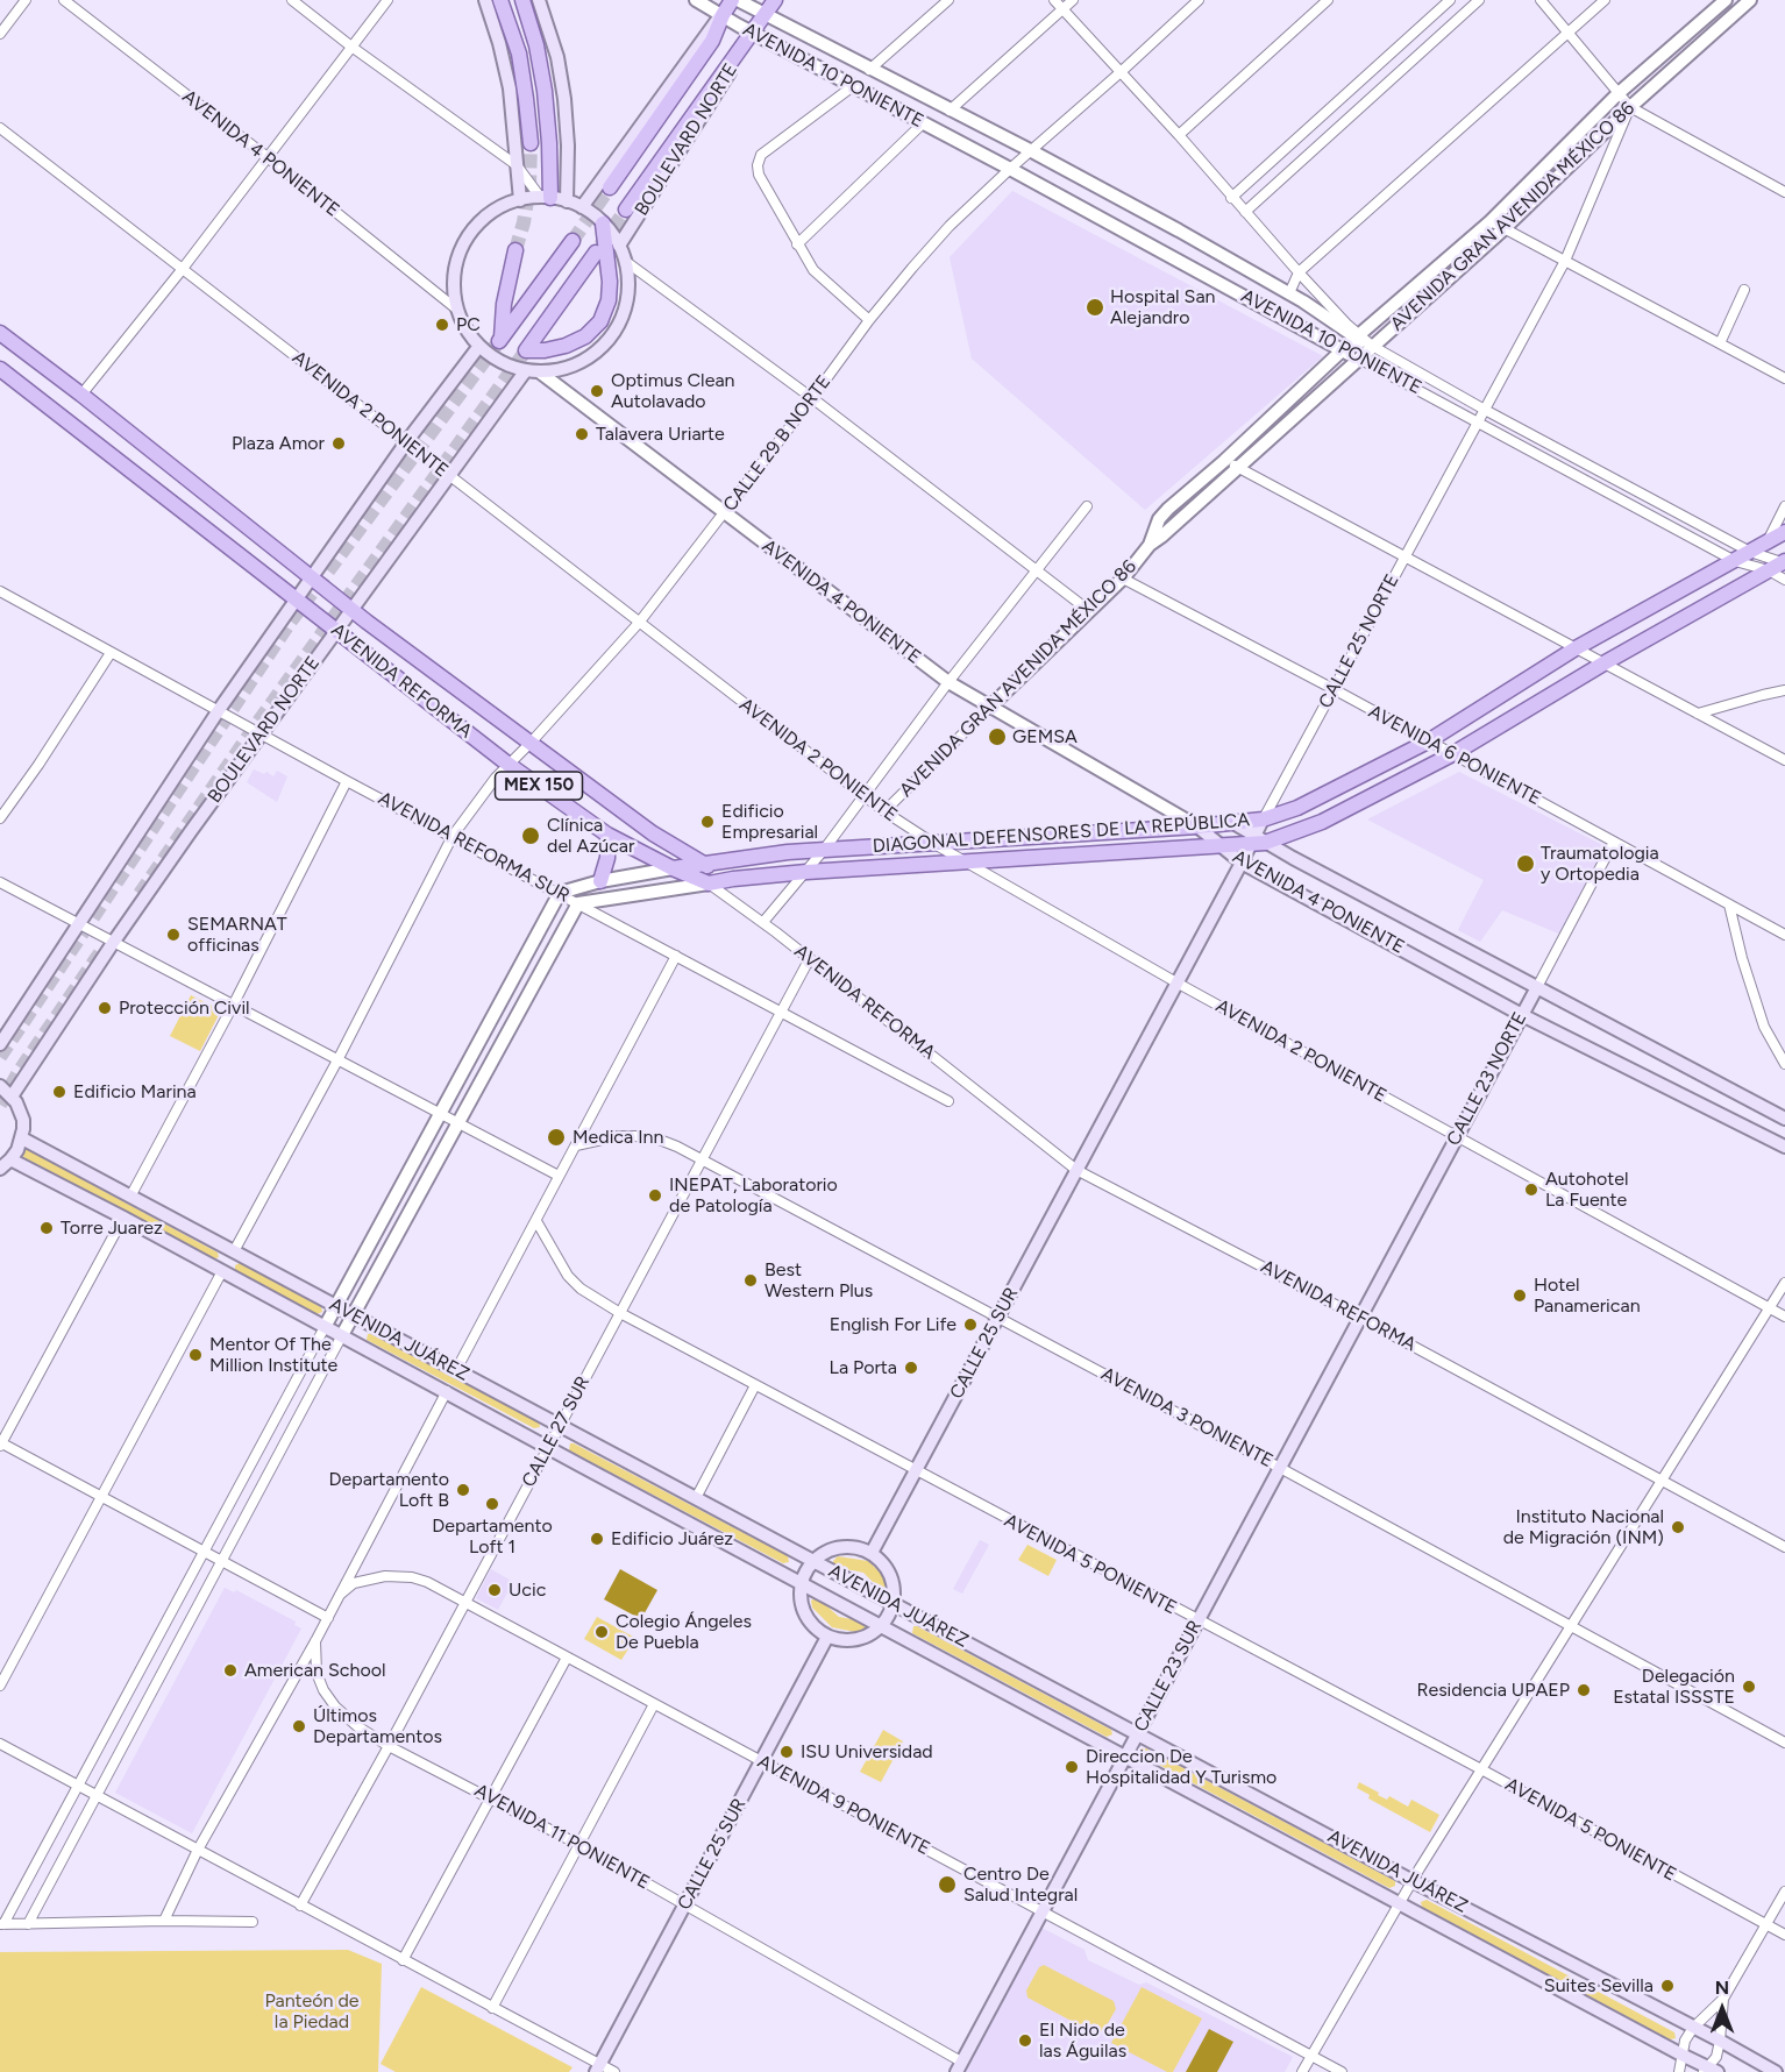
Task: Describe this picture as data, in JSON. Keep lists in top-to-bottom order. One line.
{"streets":{"main road":["BOULEVARD NORTE","AVENIDA 4 PONIENTE","CALLE 25 NORTE","AVENIDA REFORMA","MEX 150","DIAGONAL DEFENSORES DE LA REPÚBLICA","CALLE 23 NORTE","AVENIDA JUÁREZ","CALLE 25 SUR","CALLE 23 SUR"],"street":["AVENIDA 10 PONIENTE","AVENIDA GRAN AVENIDA MÉXICO 86","AVENIDA 2 PONIENTE","CALLE 29 B NORTE","AVENIDA 6 PONIENTE","AVENIDA REFORMA SUR","AVENIDA 3 PONIENTE","CALLE 27 SUR","AVENIDA 5 PONIENTE","AVENIDA 9 PONIENTE","AVENIDA 11 PONIENTE"]},"crossings":[["AVENIDA 10 PONIENTE","BOULEVARD NORTE"],["AVENIDA 10 PONIENTE","AVENIDA GRAN AVENIDA MÉXICO 86"],["AVENIDA 10 PONIENTE","CALLE 29 B NORTE"],["AVENIDA 10 PONIENTE","CALLE 25 NORTE"],["AVENIDA 10 PONIENTE","DIAGONAL DEFENSORES DE LA REPÚBLICA"],["BOULEVARD NORTE","AVENIDA 4 PONIENTE"],["BOULEVARD NORTE","AVENIDA 2 PONIENTE"],["BOULEVARD NORTE","AVENIDA REFORMA"],["BOULEVARD NORTE","AVENIDA REFORMA SUR"],["AVENIDA 4 PONIENTE","AVENIDA GRAN AVENIDA MÉXICO 86"],["AVENIDA 4 PONIENTE","CALLE 29 B NORTE"],["AVENIDA 4 PONIENTE","CALLE 25 NORTE"],["AVENIDA 4 PONIENTE","DIAGONAL DEFENSORES DE LA REPÚBLICA"],["AVENIDA 4 PONIENTE","CALLE 23 NORTE"],["AVENIDA GRAN AVENIDA MÉXICO 86","AVENIDA 2 PONIENTE"],["AVENIDA GRAN AVENIDA MÉXICO 86","CALLE 25 NORTE"],["AVENIDA GRAN AVENIDA MÉXICO 86","AVENIDA 6 PONIENTE"],["AVENIDA 2 PONIENTE","CALLE 29 B NORTE"],["AVENIDA 2 PONIENTE","CALLE 25 NORTE"],["AVENIDA 2 PONIENTE","DIAGONAL DEFENSORES DE LA REPÚBLICA"],["AVENIDA 2 PONIENTE","CALLE 23 NORTE"],["CALLE 29 B NORTE","AVENIDA REFORMA"],["CALLE 29 B NORTE","AVENIDA REFORMA SUR"],["CALLE 29 B NORTE","AVENIDA JUÁREZ"],["CALLE 25 NORTE","AVENIDA REFORMA"],["CALLE 25 NORTE","AVENIDA 6 PONIENTE"],["CALLE 25 NORTE","DIAGONAL DEFENSORES DE LA REPÚBLICA"],["CALLE 25 NORTE","CALLE 25 SUR"],["AVENIDA REFORMA","DIAGONAL DEFENSORES DE LA REPÚBLICA"],["AVENIDA REFORMA","CALLE 23 NORTE"],["AVENIDA REFORMA","CALLE 25 SUR"],["AVENIDA REFORMA","CALLE 27 SUR"],["AVENIDA REFORMA","CALLE 23 SUR"],["AVENIDA 6 PONIENTE","DIAGONAL DEFENSORES DE LA REPÚBLICA"],["AVENIDA 6 PONIENTE","CALLE 23 NORTE"],["DIAGONAL DEFENSORES DE LA REPÚBLICA","AVENIDA REFORMA SUR"],["AVENIDA REFORMA SUR","CALLE 27 SUR"],["CALLE 23 NORTE","CALLE 23 SUR"],["AVENIDA JUÁREZ","CALLE 27 SUR"],["AVENIDA JUÁREZ","CALLE 23 SUR"],["CALLE 25 SUR","AVENIDA 3 PONIENTE"],["CALLE 25 SUR","AVENIDA 5 PONIENTE"],["CALLE 25 SUR","AVENIDA 9 PONIENTE"],["CALLE 25 SUR","AVENIDA 11 PONIENTE"],["AVENIDA 3 PONIENTE","CALLE 27 SUR"],["AVENIDA 3 PONIENTE","CALLE 23 SUR"],["CALLE 27 SUR","AVENIDA 5 PONIENTE"],["CALLE 27 SUR","AVENIDA 9 PONIENTE"],["CALLE 27 SUR","AVENIDA 11 PONIENTE"],["AVENIDA 5 PONIENTE","CALLE 23 SUR"],["CALLE 23 SUR","AVENIDA 9 PONIENTE"],["CALLE 23 SUR","AVENIDA 11 PONIENTE"]],"parks":["Panteón de la Piedad"],"places":["Hospital San Alejandro","PC","Optimus Clean Autolavado","Talavera Uriarte","Plaza Amor","GEMSA","Edificio Empresarial","Clínica del Azúcar","Traumatologia y Ortopedia","SEMARNAT officinas","Protección Civil","Edificio Marina","Medica Inn","Autohotel La Fuente","INEPAT, Laboratorio de Patología","Torre Juarez","Best Western Plus","Hotel Panamerican","English For Life","Mentor Of The Million Institute","La Porta","Departamento Loft B","Departamento Loft 1","Instituto Nacional de Migración (INM)","Edificio Juárez","Ucic","Colegio Ángeles De Puebla","American School","Delegación Estatal ISSSTE","Residencia UPAEP","Últimos Departamentos","ISU Universidad","Direccion De Hospitalidad Y Turismo","Centro De Salud Integral","Suites Sevilla","El Nido de las Águilas"],"north":"top"}
